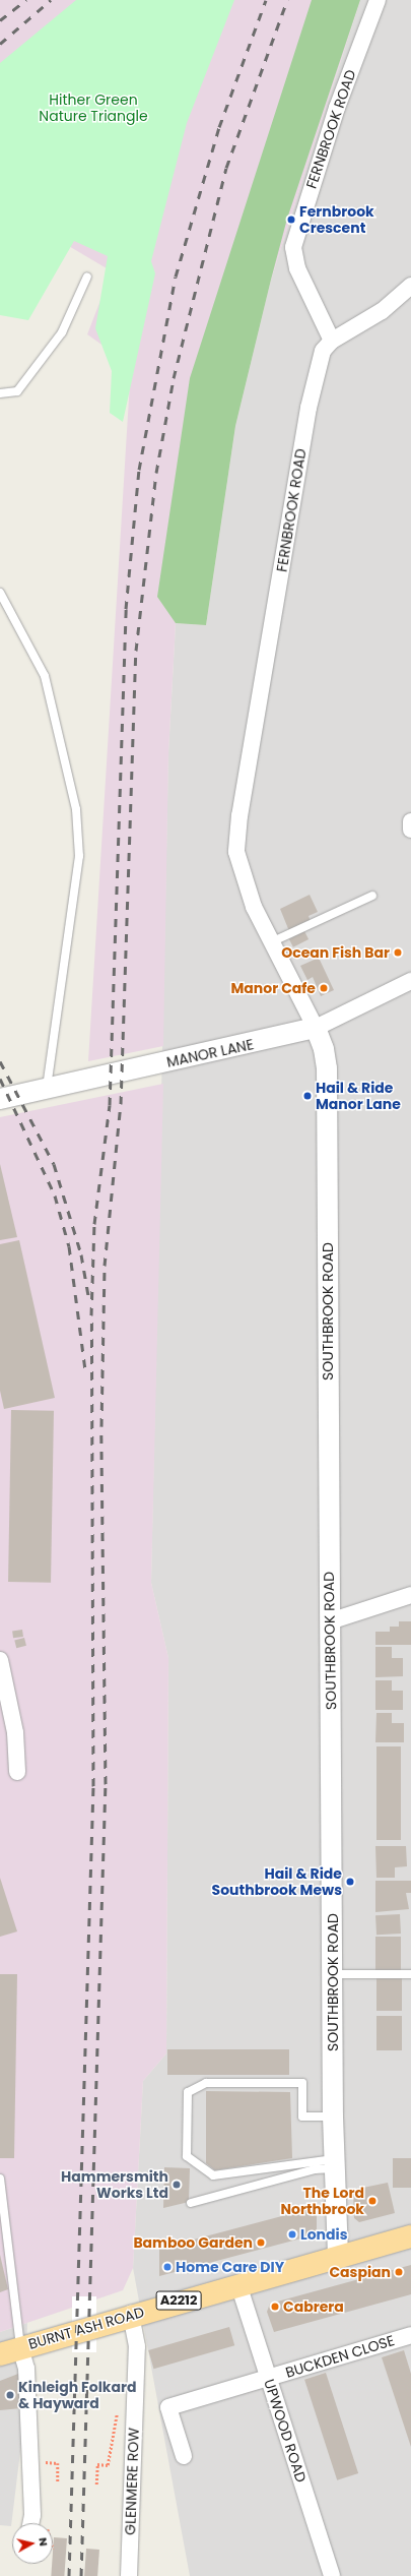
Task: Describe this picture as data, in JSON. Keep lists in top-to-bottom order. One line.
{"streets":{"main road":["A2212","BURNT ASH ROAD"],"street":["FERNBROOK ROAD","MANOR LANE","SOUTHBROOK ROAD","BUCKDEN CLOSE","UPWOOD ROAD","GLENMERE ROW"]},"crossings":[["FERNBROOK ROAD","MANOR LANE"],["FERNBROOK ROAD","SOUTHBROOK ROAD"],["MANOR LANE","SOUTHBROOK ROAD"],["SOUTHBROOK ROAD","BURNT ASH ROAD"],["BURNT ASH ROAD","UPWOOD ROAD"],["BURNT ASH ROAD","GLENMERE ROW"],["BUCKDEN CLOSE","UPWOOD ROAD"]],"parks":["Hither Green Nature Triangle"],"places":["Fernbrook Crescent","Ocean Fish Bar","Manor Cafe","Hail & Ride Manor Lane","Hail & Ride Southbrook Mews","Hammersmith Works Ltd","The Lord Northbrook","Londis","Bamboo Garden","Home Care DIY","Caspian","Cabrera","Kinleigh Folkard & Hayward"],"north":"right"}
